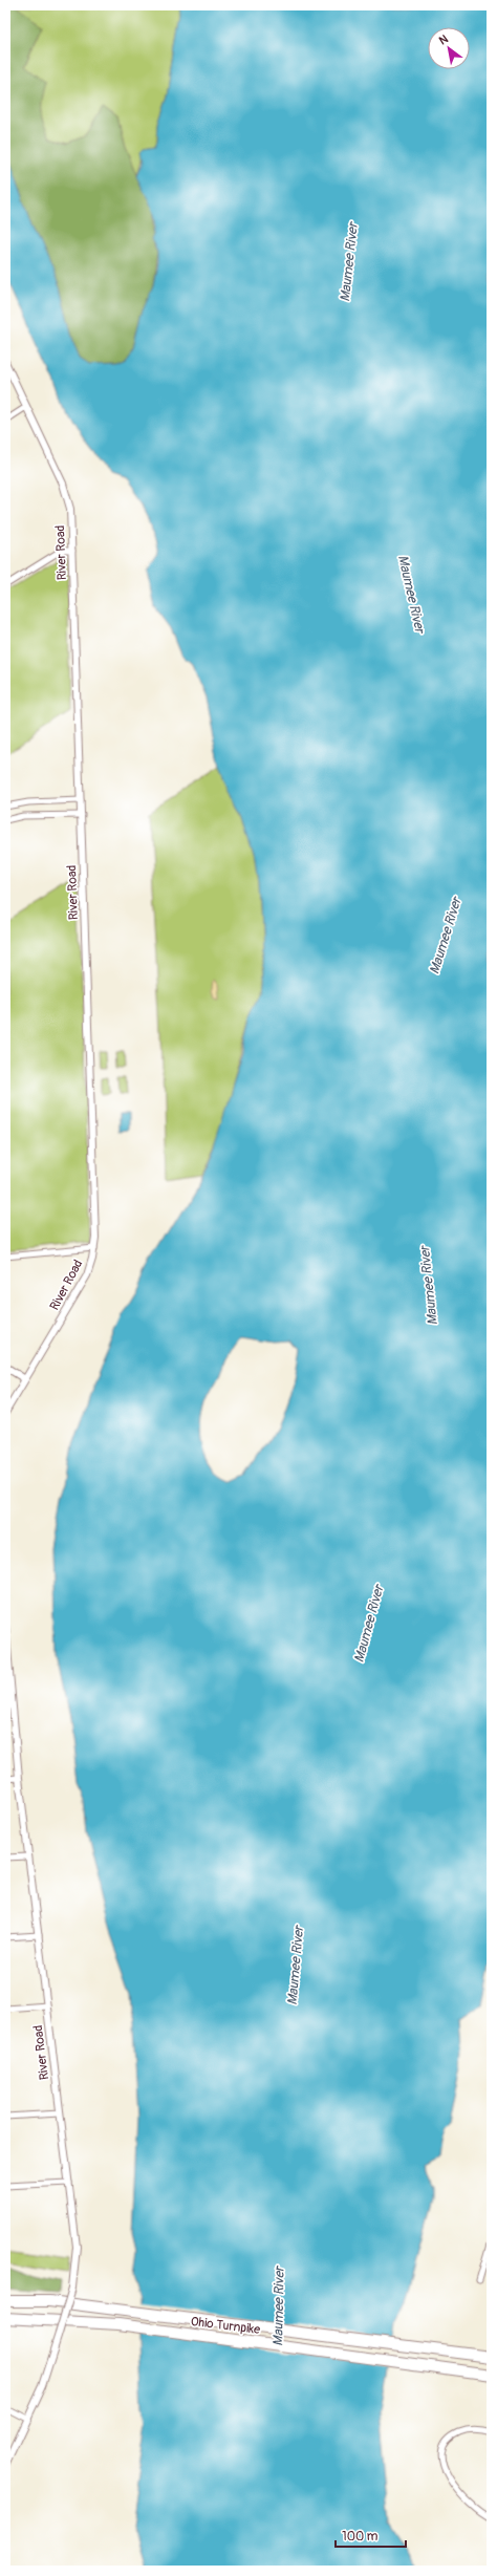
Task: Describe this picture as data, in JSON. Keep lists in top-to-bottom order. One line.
{"streets":{"highway":["Ohio Turnpike"],"street":["River Road"]},"water":["Maumee River"],"scale_bar":"100 m","north":"top left"}
